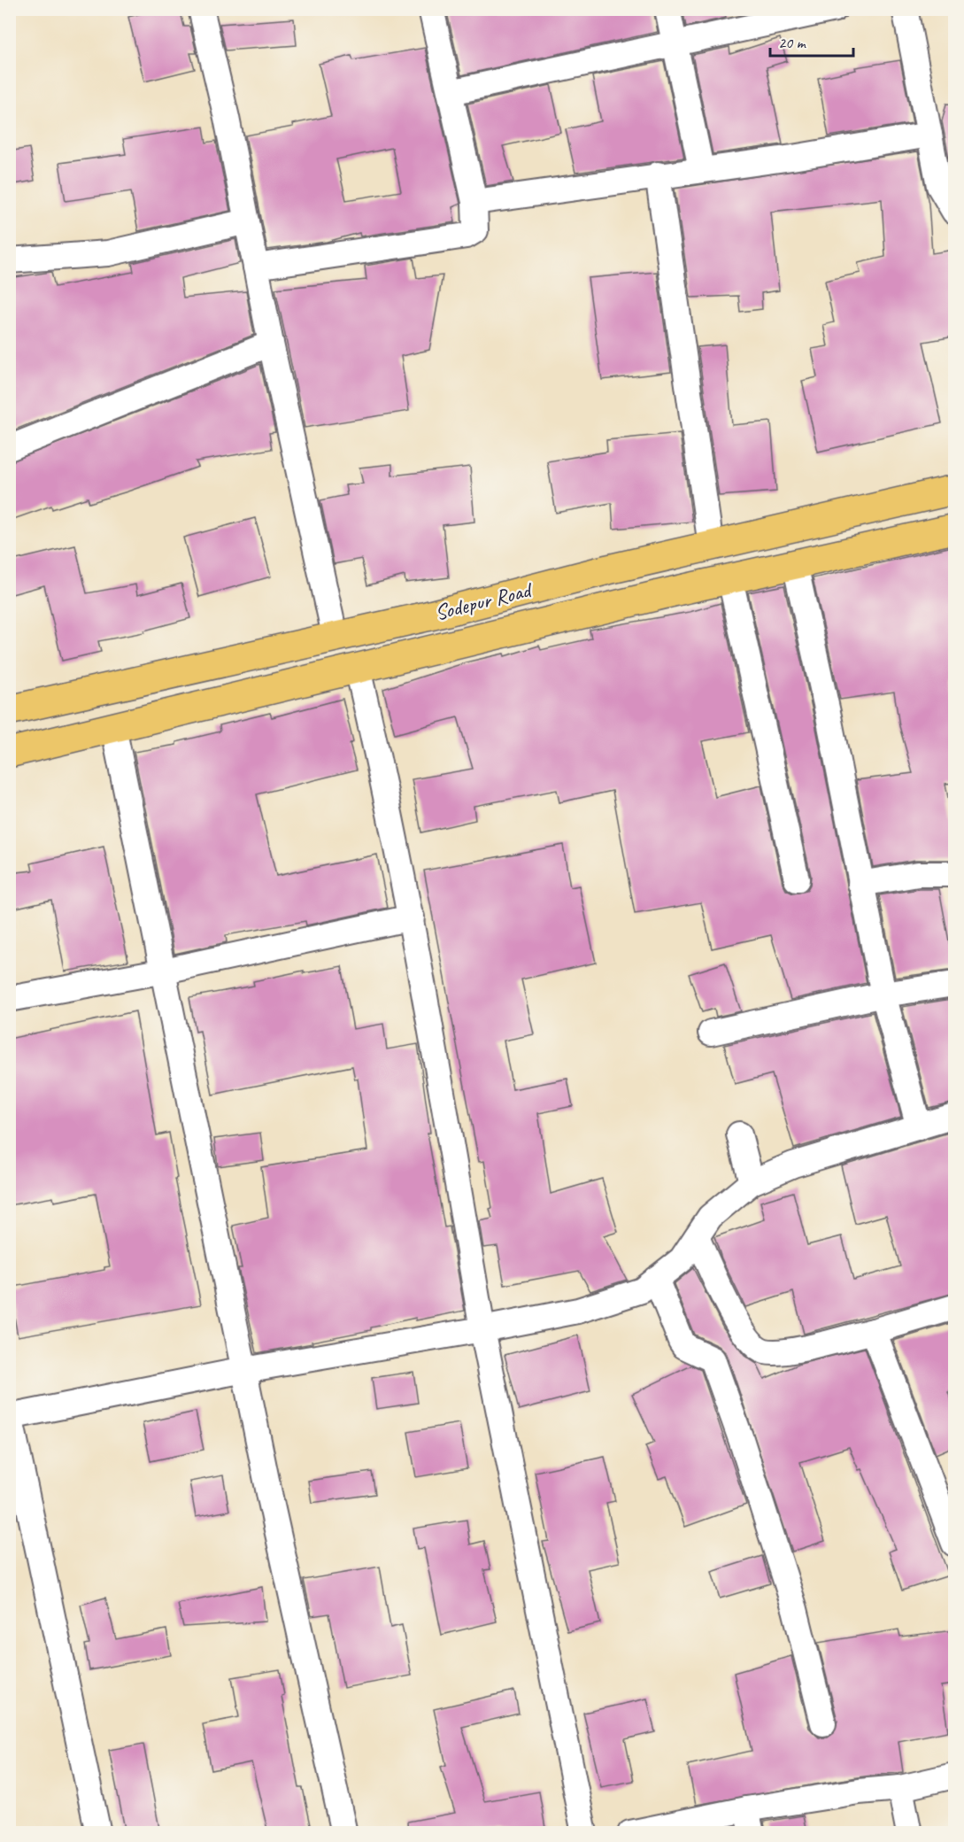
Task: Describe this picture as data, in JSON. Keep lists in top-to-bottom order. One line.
{"streets":{"main road":["Sodepur Road"]},"scale_bar":"20 m"}
